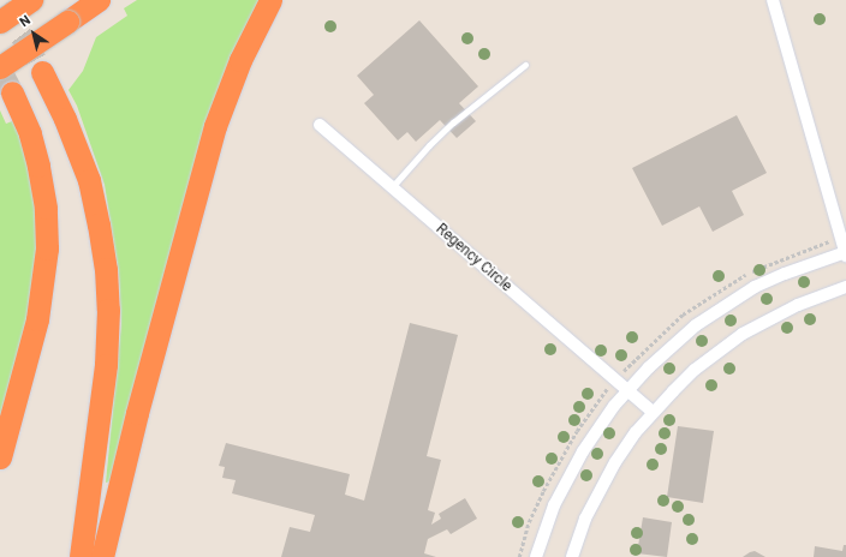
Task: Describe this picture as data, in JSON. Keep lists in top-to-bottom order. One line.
{"streets":{"street":["Regency Circle"]},"north":"top left"}
